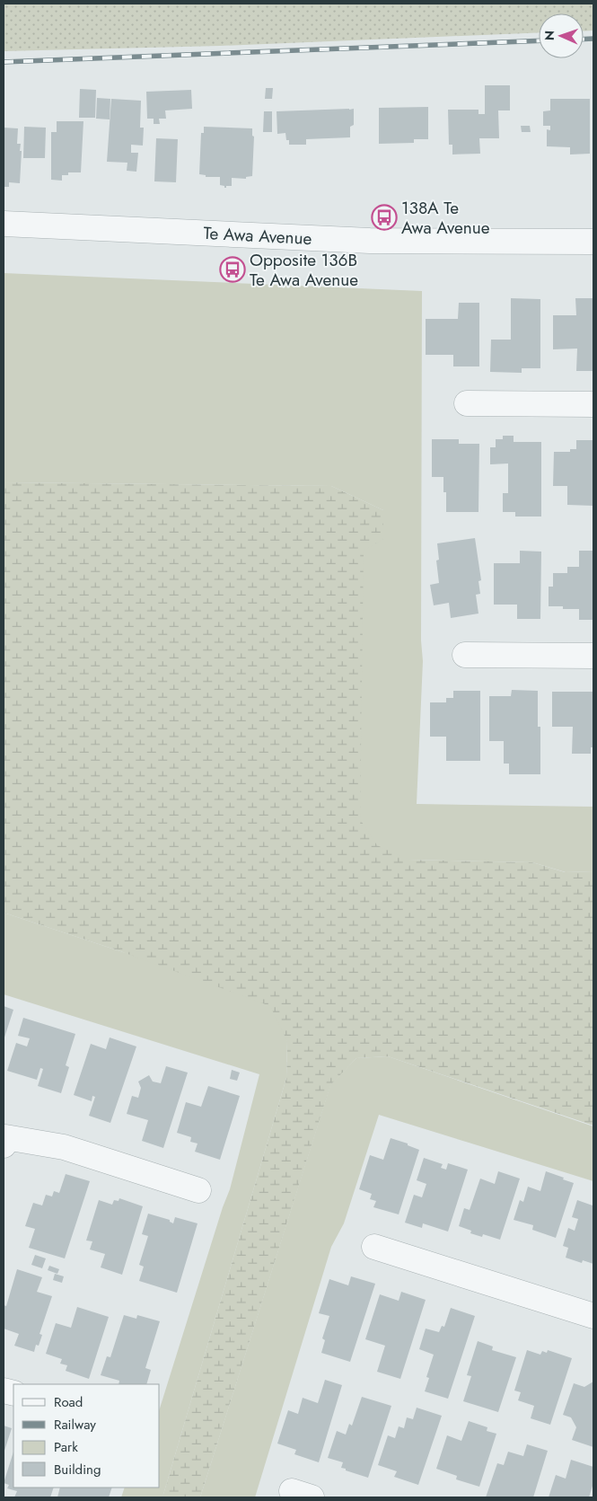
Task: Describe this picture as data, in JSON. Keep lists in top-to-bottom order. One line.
{"streets":{"street":["Te Awa Avenue"]},"places":{"bus stop":["138A Te Awa Avenue","Opposite 136B Te Awa Avenue"]},"legend":["Road","Railway","Park","Building"],"north":"left"}
